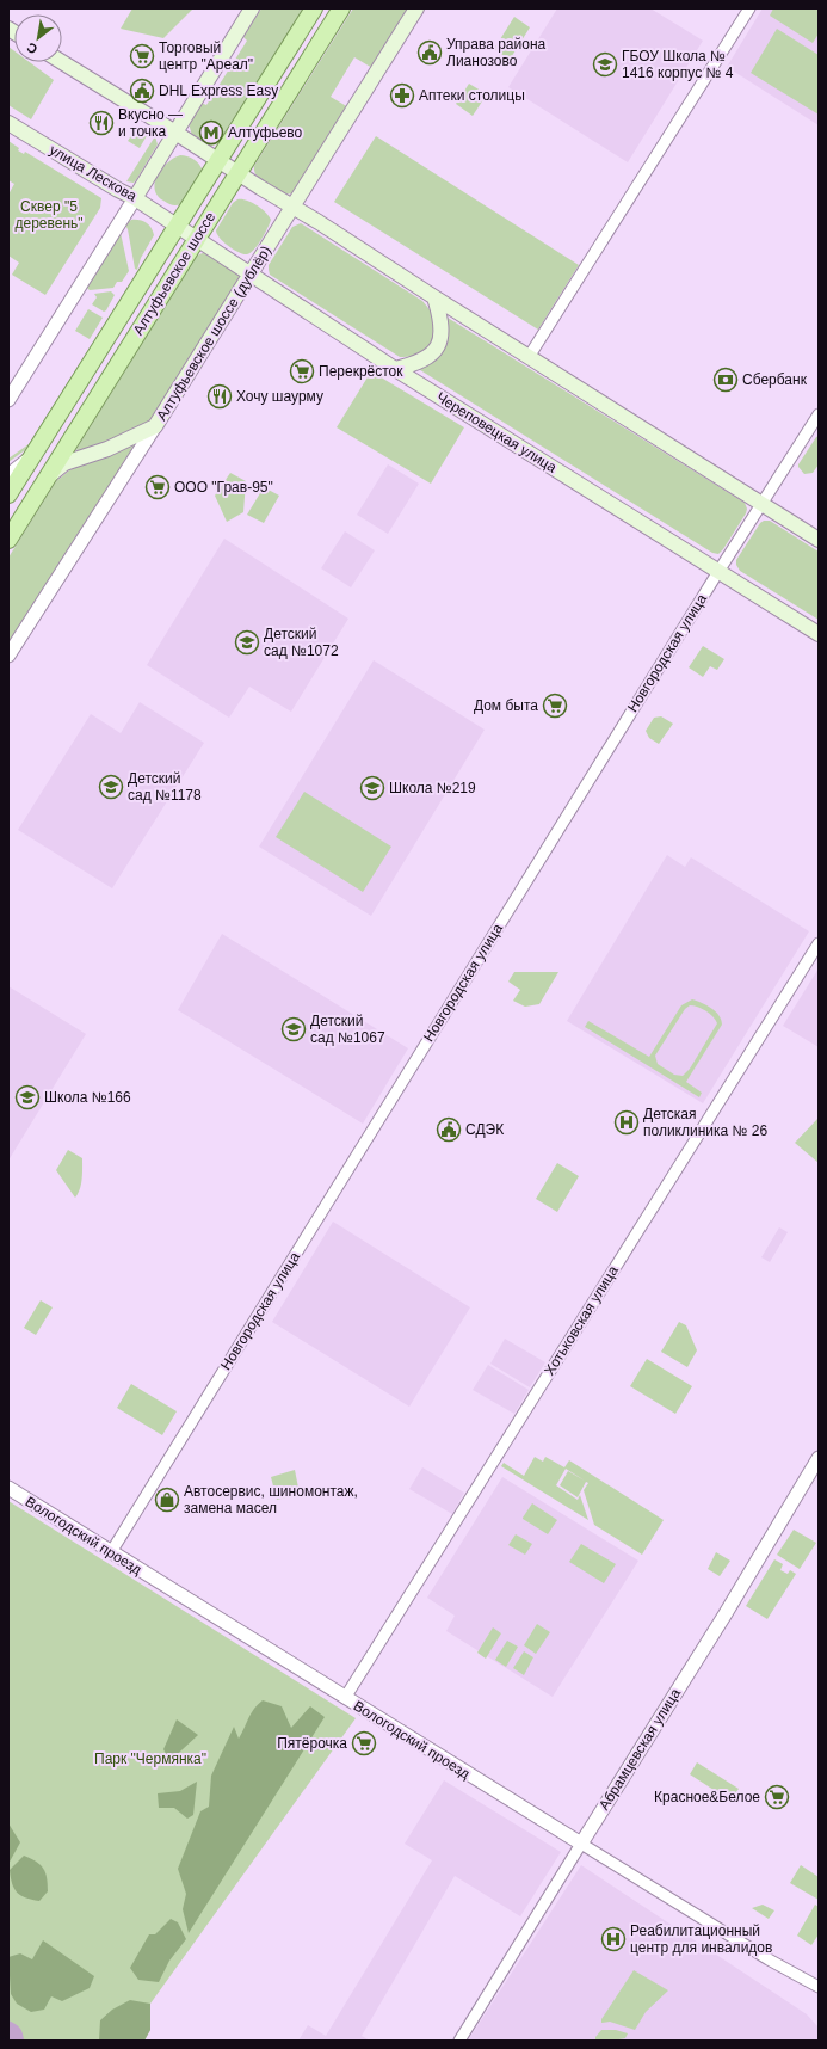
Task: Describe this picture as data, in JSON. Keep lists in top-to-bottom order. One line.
{"streets":{"main road":["улица Лескова","Алтуфьевское шоссе","Алтуфьевское шоссе (дублёр)","Череповецкая улица"],"street":["Новгородская улица","Хотьковская улица","Вологодский проезд","Абрамцевская улица"]},"crossings":[["улица Лескова","Алтуфьевское шоссе"],["улица Лескова","Череповецкая улица"],["Алтуфьевское шоссе","Череповецкая улица"],["Алтуфьевское шоссе (дублёр)","Череповецкая улица"],["Череповецкая улица","Новгородская улица"],["Новгородская улица","Вологодский проезд"],["Хотьковская улица","Вологодский проезд"],["Вологодский проезд","Абрамцевская улица"]],"parks":["Сквер \"5 деревень\"","Парк \"Чермянка\""],"places":{"public building":["Управа района Лианозово","DHL Express Easy","СДЭК"],"supermarket":["Торговый центр \"Ареал\"","Перекрёсток","ООО \"Грав-95\"","Дом быта","Пятёрочка","Красное&Белое"],"school or university":["ГБОУ Школа № 1416 корпус № 4","Детский сад №1072","Детский сад №1178","Школа №219","Детский сад №1067","Школа №166"],"pharmacy":["Аптеки столицы"],"restaurant":["Вкусно — и точка","Хочу шаурму"],"metro station":["Алтуфьево"],"bank":["Сбербанк"],"hospital":["Детская поликлиника № 26","Реабилитационный центр для инвалидов"],"shop":["Автосервис, шиномонтаж, замена масел"]},"north":"bottom left"}
